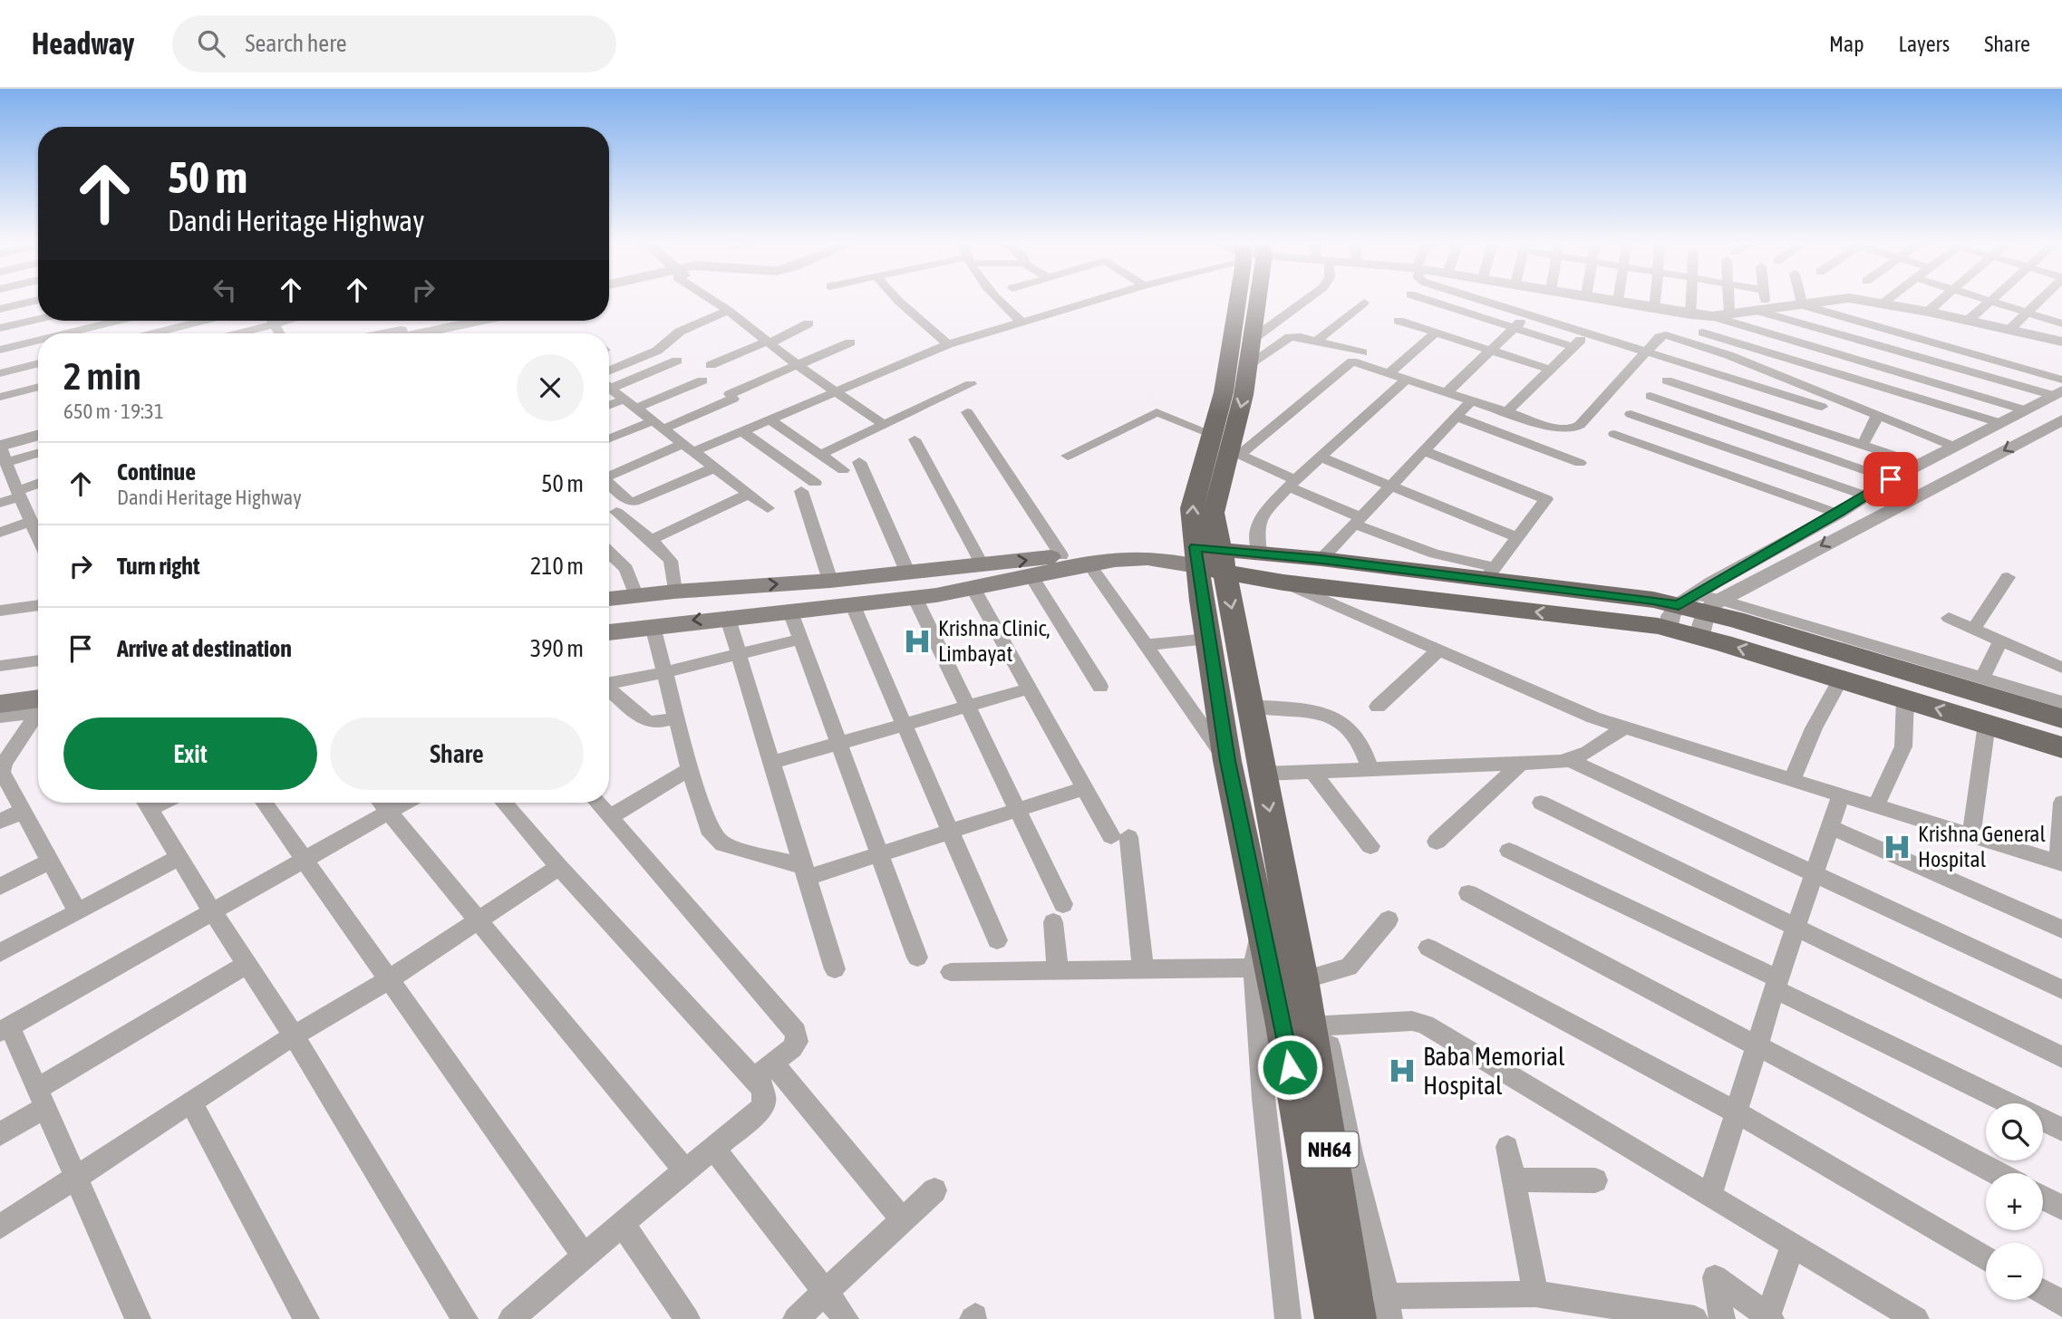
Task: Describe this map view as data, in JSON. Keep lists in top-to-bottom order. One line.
{"streets":{"main road":["NH64"]},"places":{"hospital":["Krishna Clinic, Limbayat","Krishna General Hospital","Baba Memorial Hospital"]},"page":{"header":"Headway","search":"Search here","nav":["Map","Layers","Share"],"turn":["50 m","Dandi Heritage Highway"],"heading":["2 min","650 m · 19:31"],"list":[{"name":"Continue","note":"Dandi Heritage Highway","value":"50 m"},{"name":"Turn right","value":"210 m"},{"name":"Arrive at destination","value":"390 m"}],"buttons":["Exit","Share"],"map_buttons":["+","−"]}}
